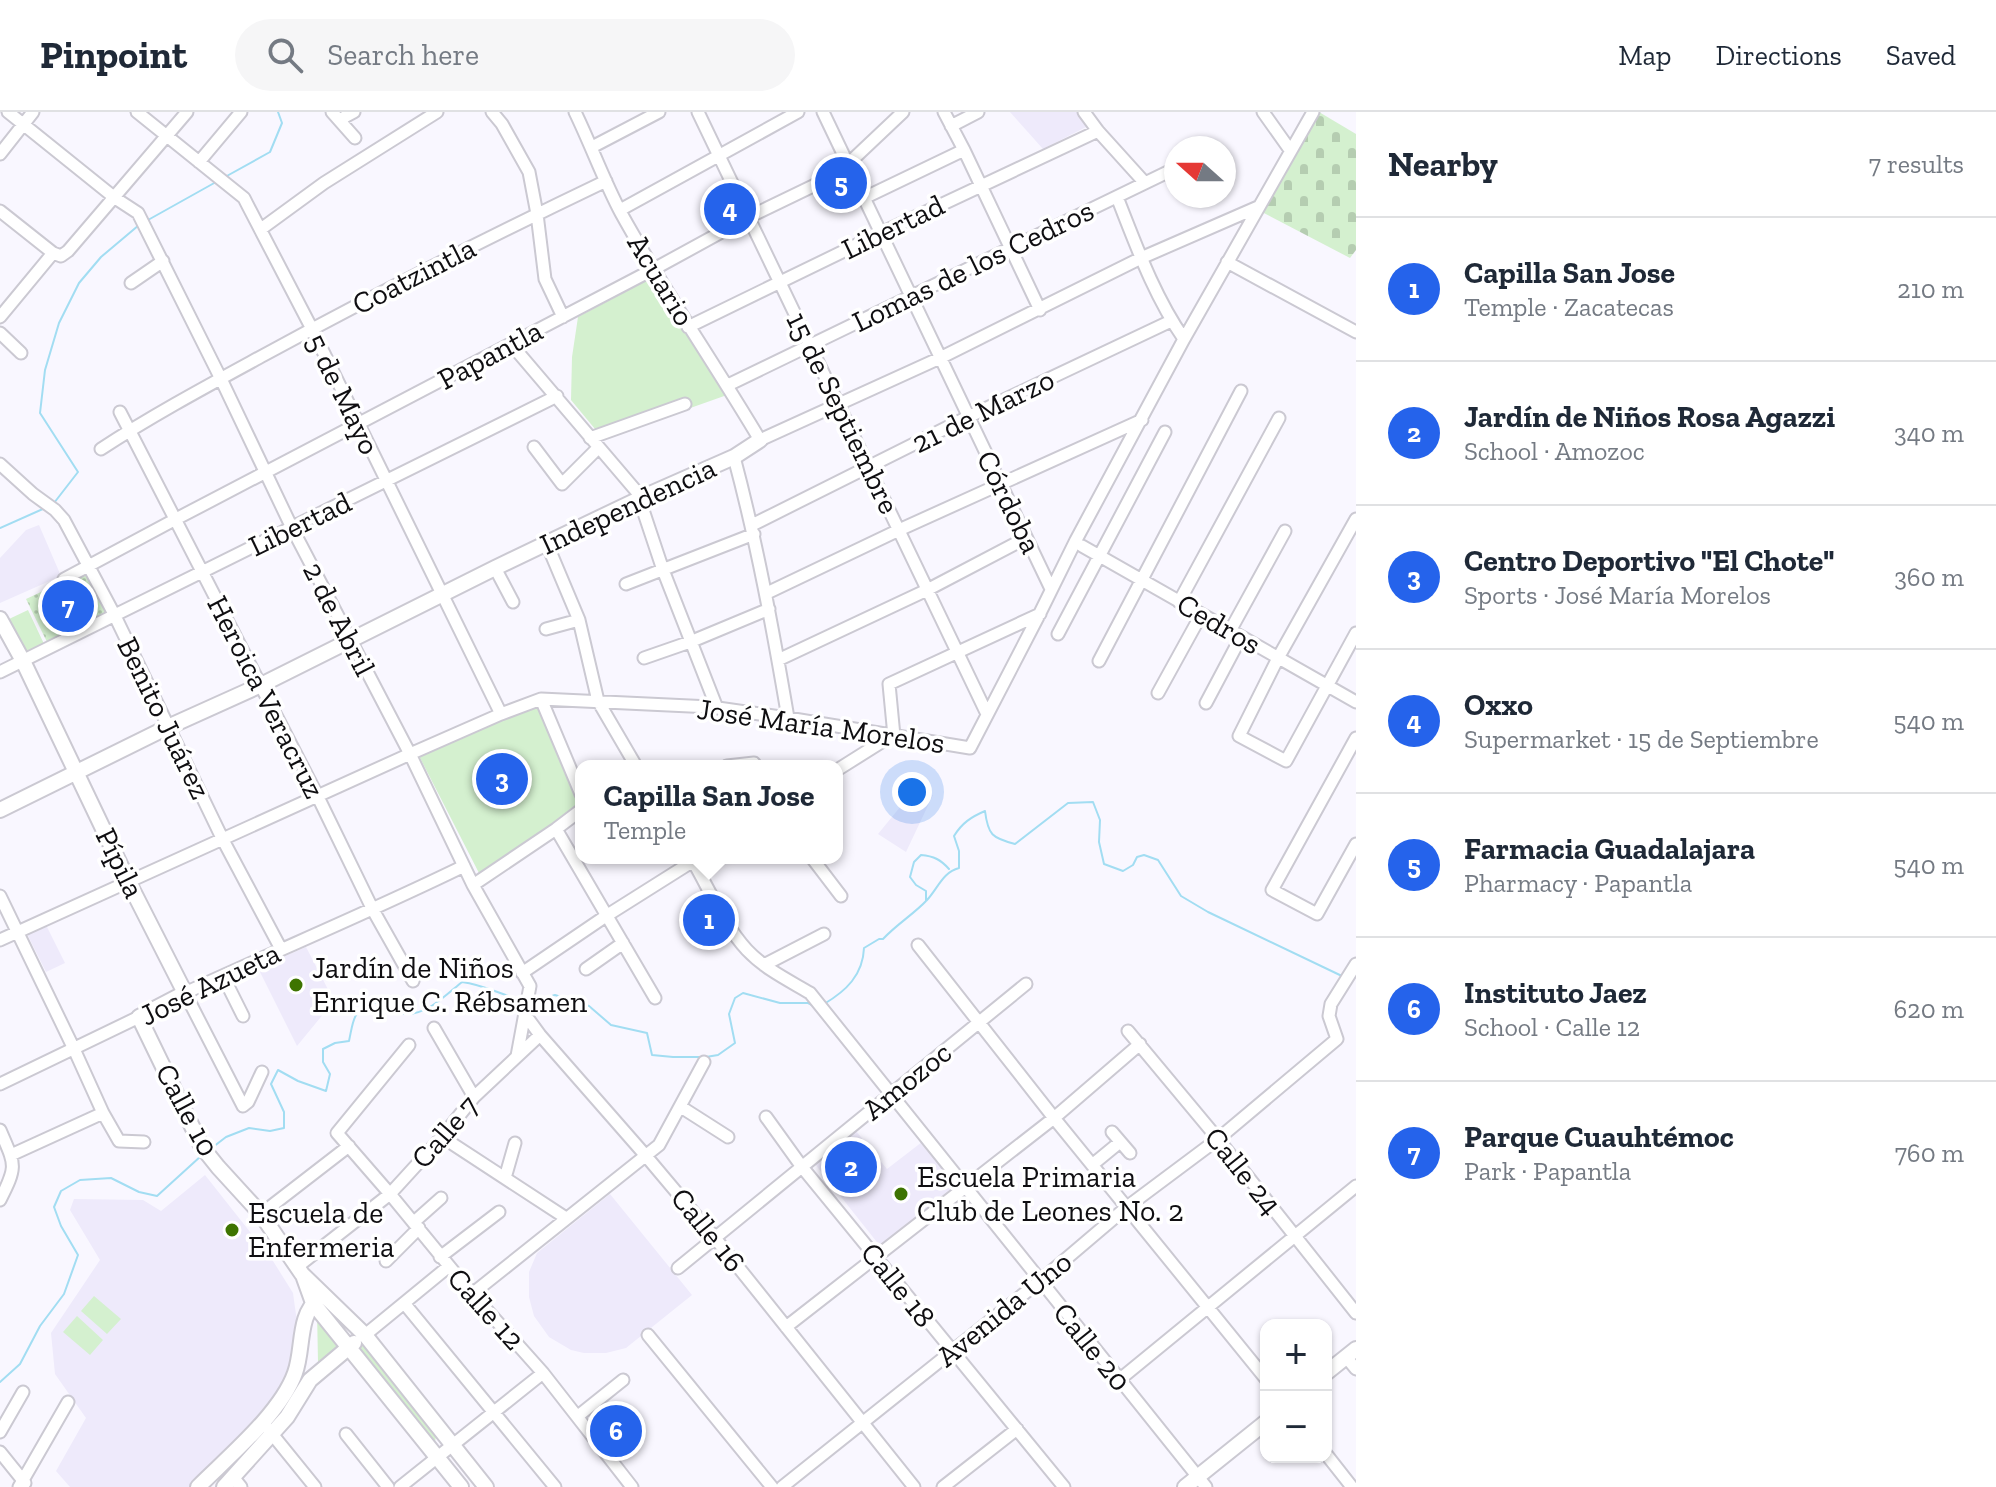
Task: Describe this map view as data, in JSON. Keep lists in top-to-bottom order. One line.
{"streets":{"main road":["Independencia","Pípila","José Azueta","Calle 10"],"street":["Libertad","Lomas de los Cedros","Coatzintla","Acuario","Papantla","5 de Mayo","21 de Marzo","15 de Septiembre","Córdoba","2 de Abril","Cedros","Heroica Veracruz","Benito Juárez","José María Morelos","Amozoc","Calle 7","Calle 24","Calle 16","Calle 18","Calle 12","Avenida Uno","Calle 20"]},"crossings":[["Libertad","Acuario"],["Libertad","5 de Mayo"],["Libertad","15 de Septiembre"],["Libertad","Córdoba"],["Libertad","2 de Abril"],["Libertad","Heroica Veracruz"],["Libertad","Benito Juárez"],["Libertad","Pípila"],["Lomas de los Cedros","Acuario"],["Lomas de los Cedros","15 de Septiembre"],["Lomas de los Cedros","Córdoba"],["Coatzintla","Acuario"],["Coatzintla","5 de Mayo"],["Coatzintla","2 de Abril"],["Coatzintla","Heroica Veracruz"],["Acuario","Papantla"],["Acuario","Independencia"],["Papantla","5 de Mayo"],["Papantla","15 de Septiembre"],["Papantla","Córdoba"],["Papantla","2 de Abril"],["Papantla","Heroica Veracruz"],["Papantla","Benito Juárez"],["5 de Mayo","Independencia"],["5 de Mayo","José María Morelos"],["21 de Marzo","15 de Septiembre"],["21 de Marzo","Córdoba"],["15 de Septiembre","Independencia"],["15 de Septiembre","José María Morelos"],["Córdoba","Independencia"],["Córdoba","José María Morelos"],["Independencia","2 de Abril"],["Independencia","Heroica Veracruz"],["Independencia","Benito Juárez"],["Independencia","José María Morelos"],["Independencia","Pípila"],["2 de Abril","José María Morelos"],["2 de Abril","José Azueta"],["Heroica Veracruz","José María Morelos"],["Heroica Veracruz","José Azueta"],["Benito Juárez","José María Morelos"],["Benito Juárez","José Azueta"],["José María Morelos","Pípila"],["Pípila","José Azueta"],["José Azueta","Calle 10"],["Amozoc","Calle 16"],["Amozoc","Calle 18"],["Amozoc","Calle 20"],["Calle 10","Calle 7"],["Calle 7","Calle 16"],["Calle 7","Calle 12"],["Calle 24","Avenida Uno"],["Calle 16","Avenida Uno"],["Calle 18","Avenida Uno"],["Avenida Uno","Calle 20"]],"places":["Jardín de Niños Enrique C. Rébsamen","Escuela Primaria Club de Leones No. 2","Escuela de Enfermeria"],"north":"left","page":{"header":"Pinpoint","search":"Search here","nav":["Map","Directions","Saved"],"heading":["Nearby","7 results"],"pins":["5","4","7","3","1","2","6"],"list":[{"mark":"1","name":"Capilla San Jose","note":"Temple · Zacatecas","value":"210 m"},{"mark":"2","name":"Jardín de Niños Rosa Agazzi","note":"School · Amozoc","value":"340 m"},{"mark":"3","name":"Centro Deportivo \"El Chote\"","note":"Sports · José María Morelos","value":"360 m"},{"mark":"4","name":"Oxxo","note":"Supermarket · 15 de Septiembre","value":"540 m"},{"mark":"5","name":"Farmacia Guadalajara","note":"Pharmacy · Papantla","value":"540 m"},{"mark":"6","name":"Instituto Jaez","note":"School · Calle 12","value":"620 m"},{"mark":"7","name":"Parque Cuauhtémoc","note":"Park · Papantla","value":"760 m"}],"popup":["Capilla San Jose","Temple"],"map_buttons":["+","−"]}}
